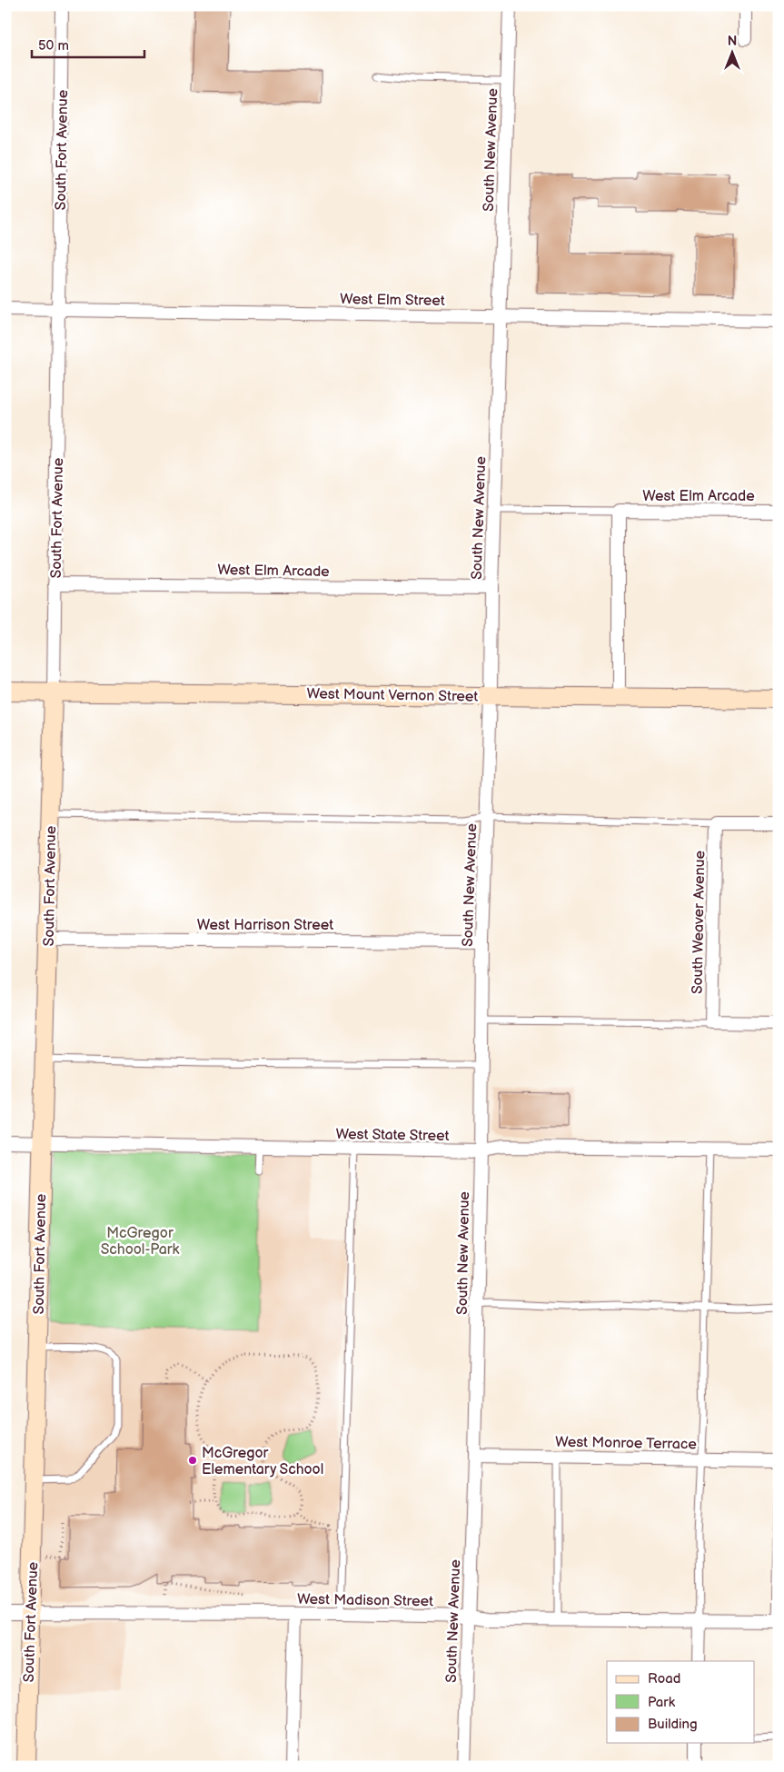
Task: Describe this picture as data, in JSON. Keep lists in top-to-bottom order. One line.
{"streets":{"street":["South Fort Avenue","South New Avenue","West Elm Street","West Elm Arcade","West Mount Vernon Street","South Weaver Avenue","West Harrison Street","West State Street","West Monroe Terrace","West Madison Street"]},"crossings":[["South Fort Avenue","West Elm Street"],["South Fort Avenue","West Elm Arcade"],["South Fort Avenue","West Mount Vernon Street"],["South Fort Avenue","West Harrison Street"],["South Fort Avenue","West State Street"],["South Fort Avenue","West Madison Street"],["South New Avenue","West Elm Street"],["South New Avenue","West Elm Arcade"],["South New Avenue","West Mount Vernon Street"],["South New Avenue","West Harrison Street"],["South New Avenue","West State Street"],["South New Avenue","West Monroe Terrace"],["South New Avenue","West Madison Street"]],"parks":["McGregor School-Park"],"places":["McGregor Elementary School"],"legend":["Road","Park","Building"],"scale_bar":"50 m","north":"top"}
